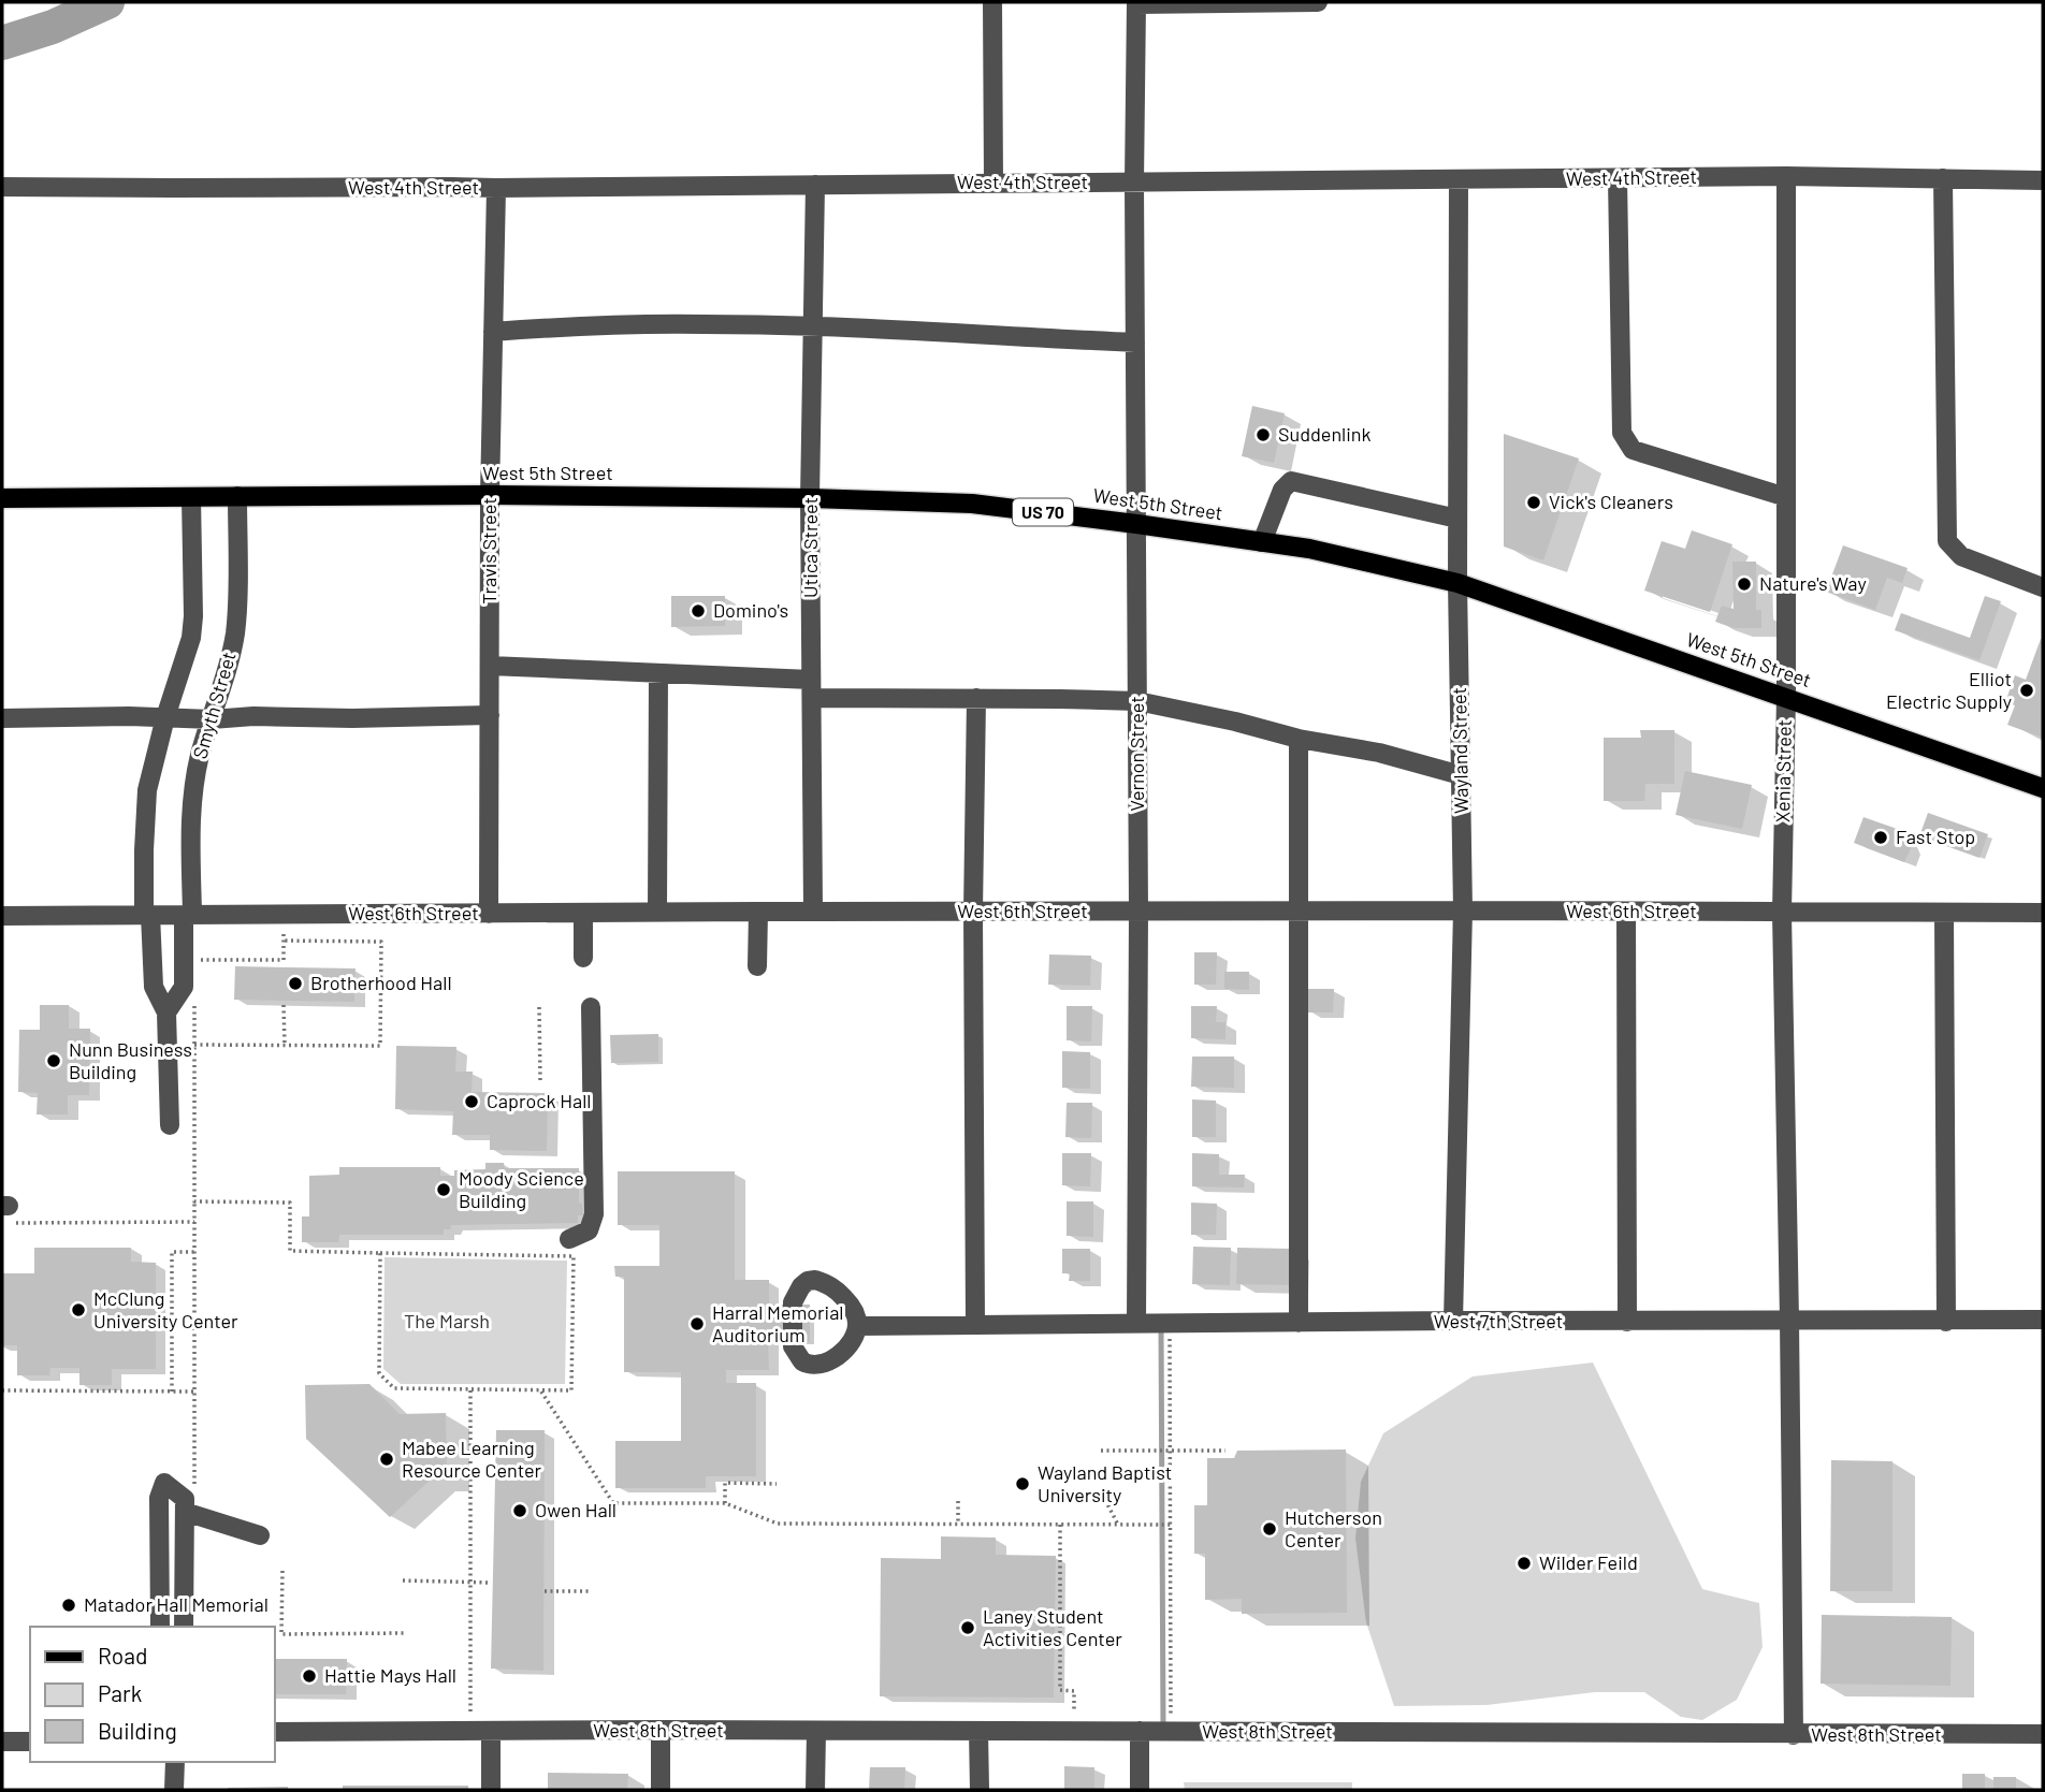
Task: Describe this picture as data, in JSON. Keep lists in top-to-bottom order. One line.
{"streets":{"main road":["West 5th Street","US 70"],"street":["West 4th Street","Utica Street","Travis Street","Smyth Street","Wayland Street","Vernon Street","Xenia Street","West 6th Street","West 7th Street","West 8th Street"]},"crossings":[["West 4th Street","Utica Street"],["West 4th Street","Travis Street"],["West 4th Street","Wayland Street"],["West 4th Street","Vernon Street"],["West 4th Street","Xenia Street"],["West 5th Street","Utica Street"],["West 5th Street","Travis Street"],["West 5th Street","Smyth Street"],["West 5th Street","Wayland Street"],["West 5th Street","Vernon Street"],["West 5th Street","Xenia Street"],["Utica Street","West 6th Street"],["Travis Street","West 6th Street"],["Smyth Street","West 6th Street"],["Wayland Street","West 6th Street"],["Wayland Street","West 7th Street"],["Vernon Street","West 6th Street"],["Vernon Street","West 7th Street"],["Xenia Street","West 6th Street"],["Xenia Street","West 7th Street"],["Xenia Street","West 8th Street"]],"parks":["The Marsh"],"places":["Suddenlink","Vick's Cleaners","Nature's Way","Domino's","Elliot Electric Supply","Fast Stop","Brotherhood Hall","Nunn Business Building","Caprock Hall","Moody Science Building","McClung University Center","Harral Memorial Auditorium","Mabee Learning Resource Center","Wayland Baptist University","Owen Hall","Hutcherson Center","Wilder Feild","Matador Hall Memorial","Laney Student Activities Center","Hattie Mays Hall"],"legend":["Road","Park","Building"]}
